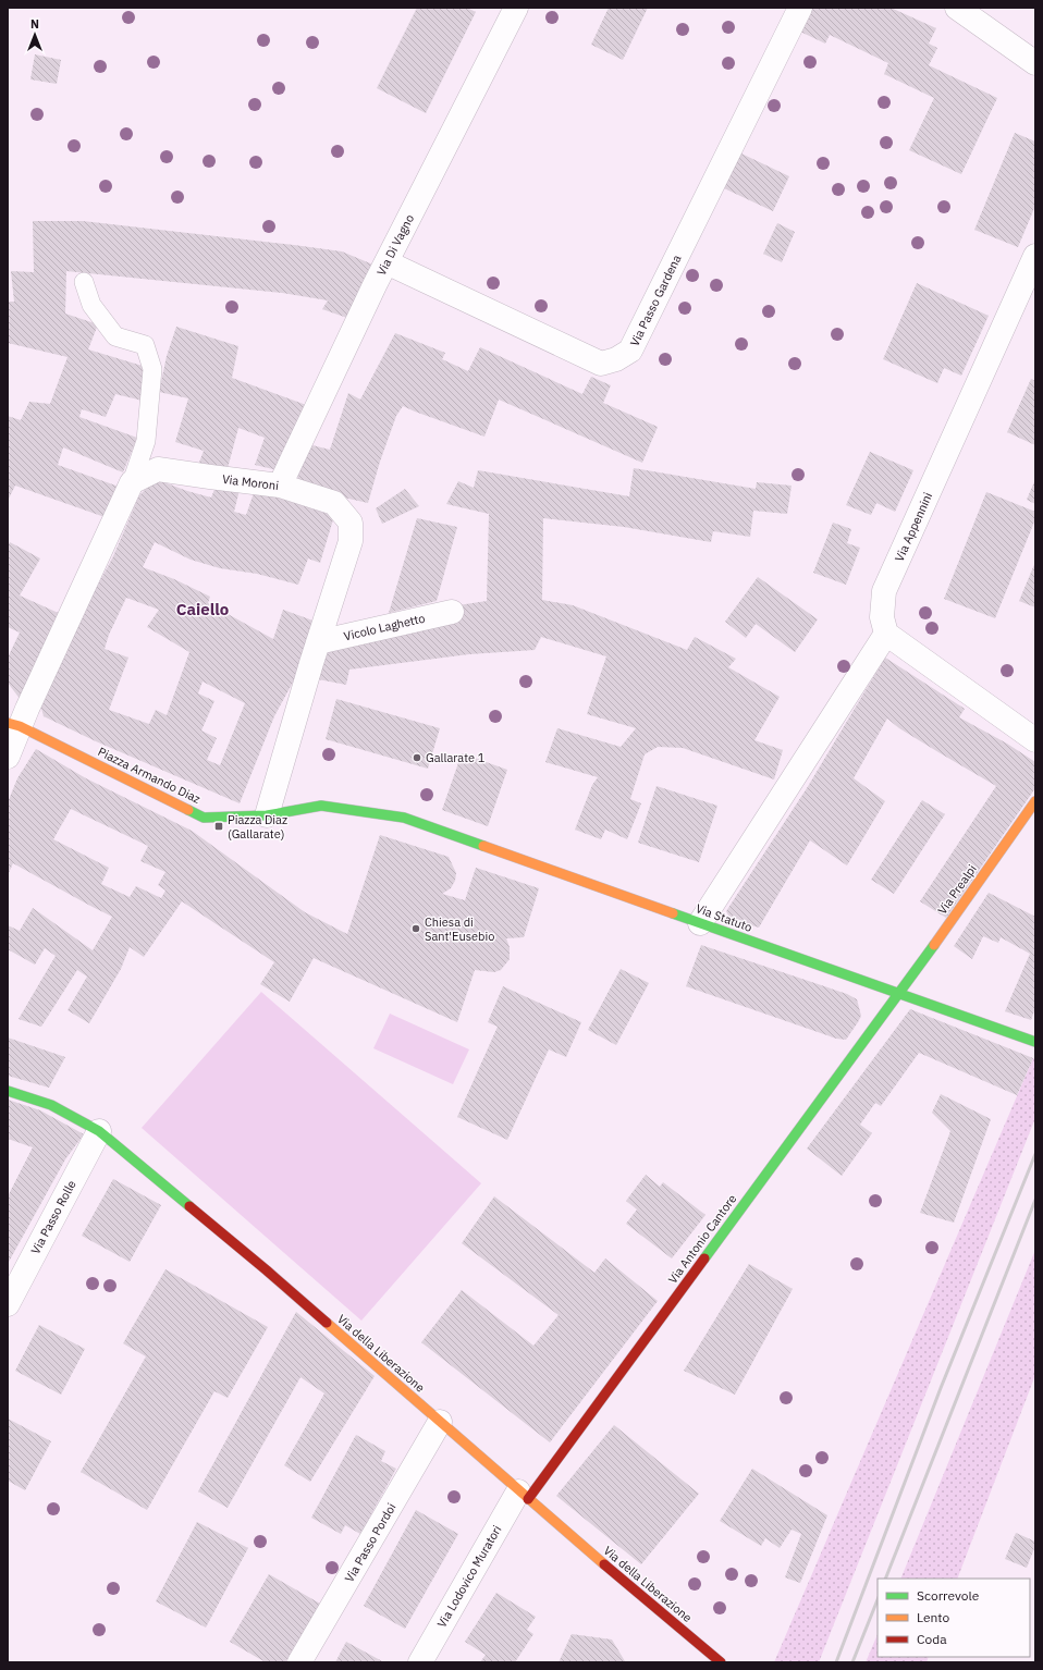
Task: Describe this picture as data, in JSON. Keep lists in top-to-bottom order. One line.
{"streets":{"street":["Via Di Vagno","Via Passo Gardena","Via Moroni","Via Appennini","Vicolo Laghetto","Piazza Armando Diaz","Via Prealpi","Via Statuto","Via Passo Rolle","Via Antonio Cantore","Via della Liberazione","Via Passo Pordoi","Via Lodovico Muratori"]},"crossings":[["Via Di Vagno","Via Passo Gardena"],["Via Di Vagno","Via Moroni"],["Via Moroni","Vicolo Laghetto"],["Via Moroni","Piazza Armando Diaz"],["Piazza Armando Diaz","Via Statuto"],["Via Prealpi","Via Statuto"],["Via Prealpi","Via Antonio Cantore"],["Via Statuto","Via Antonio Cantore"],["Via Passo Rolle","Via della Liberazione"],["Via Antonio Cantore","Via della Liberazione"],["Via Antonio Cantore","Via Lodovico Muratori"],["Via della Liberazione","Via Passo Pordoi"],["Via della Liberazione","Via Lodovico Muratori"]],"districts":["Caiello"],"places":{"other":["Gallarate 1","Chiesa di Sant'Eusebio"],"transit":["Piazza Diaz (Gallarate)"]},"legend":["Scorrevole","Lento","Coda"],"north":"top"}
